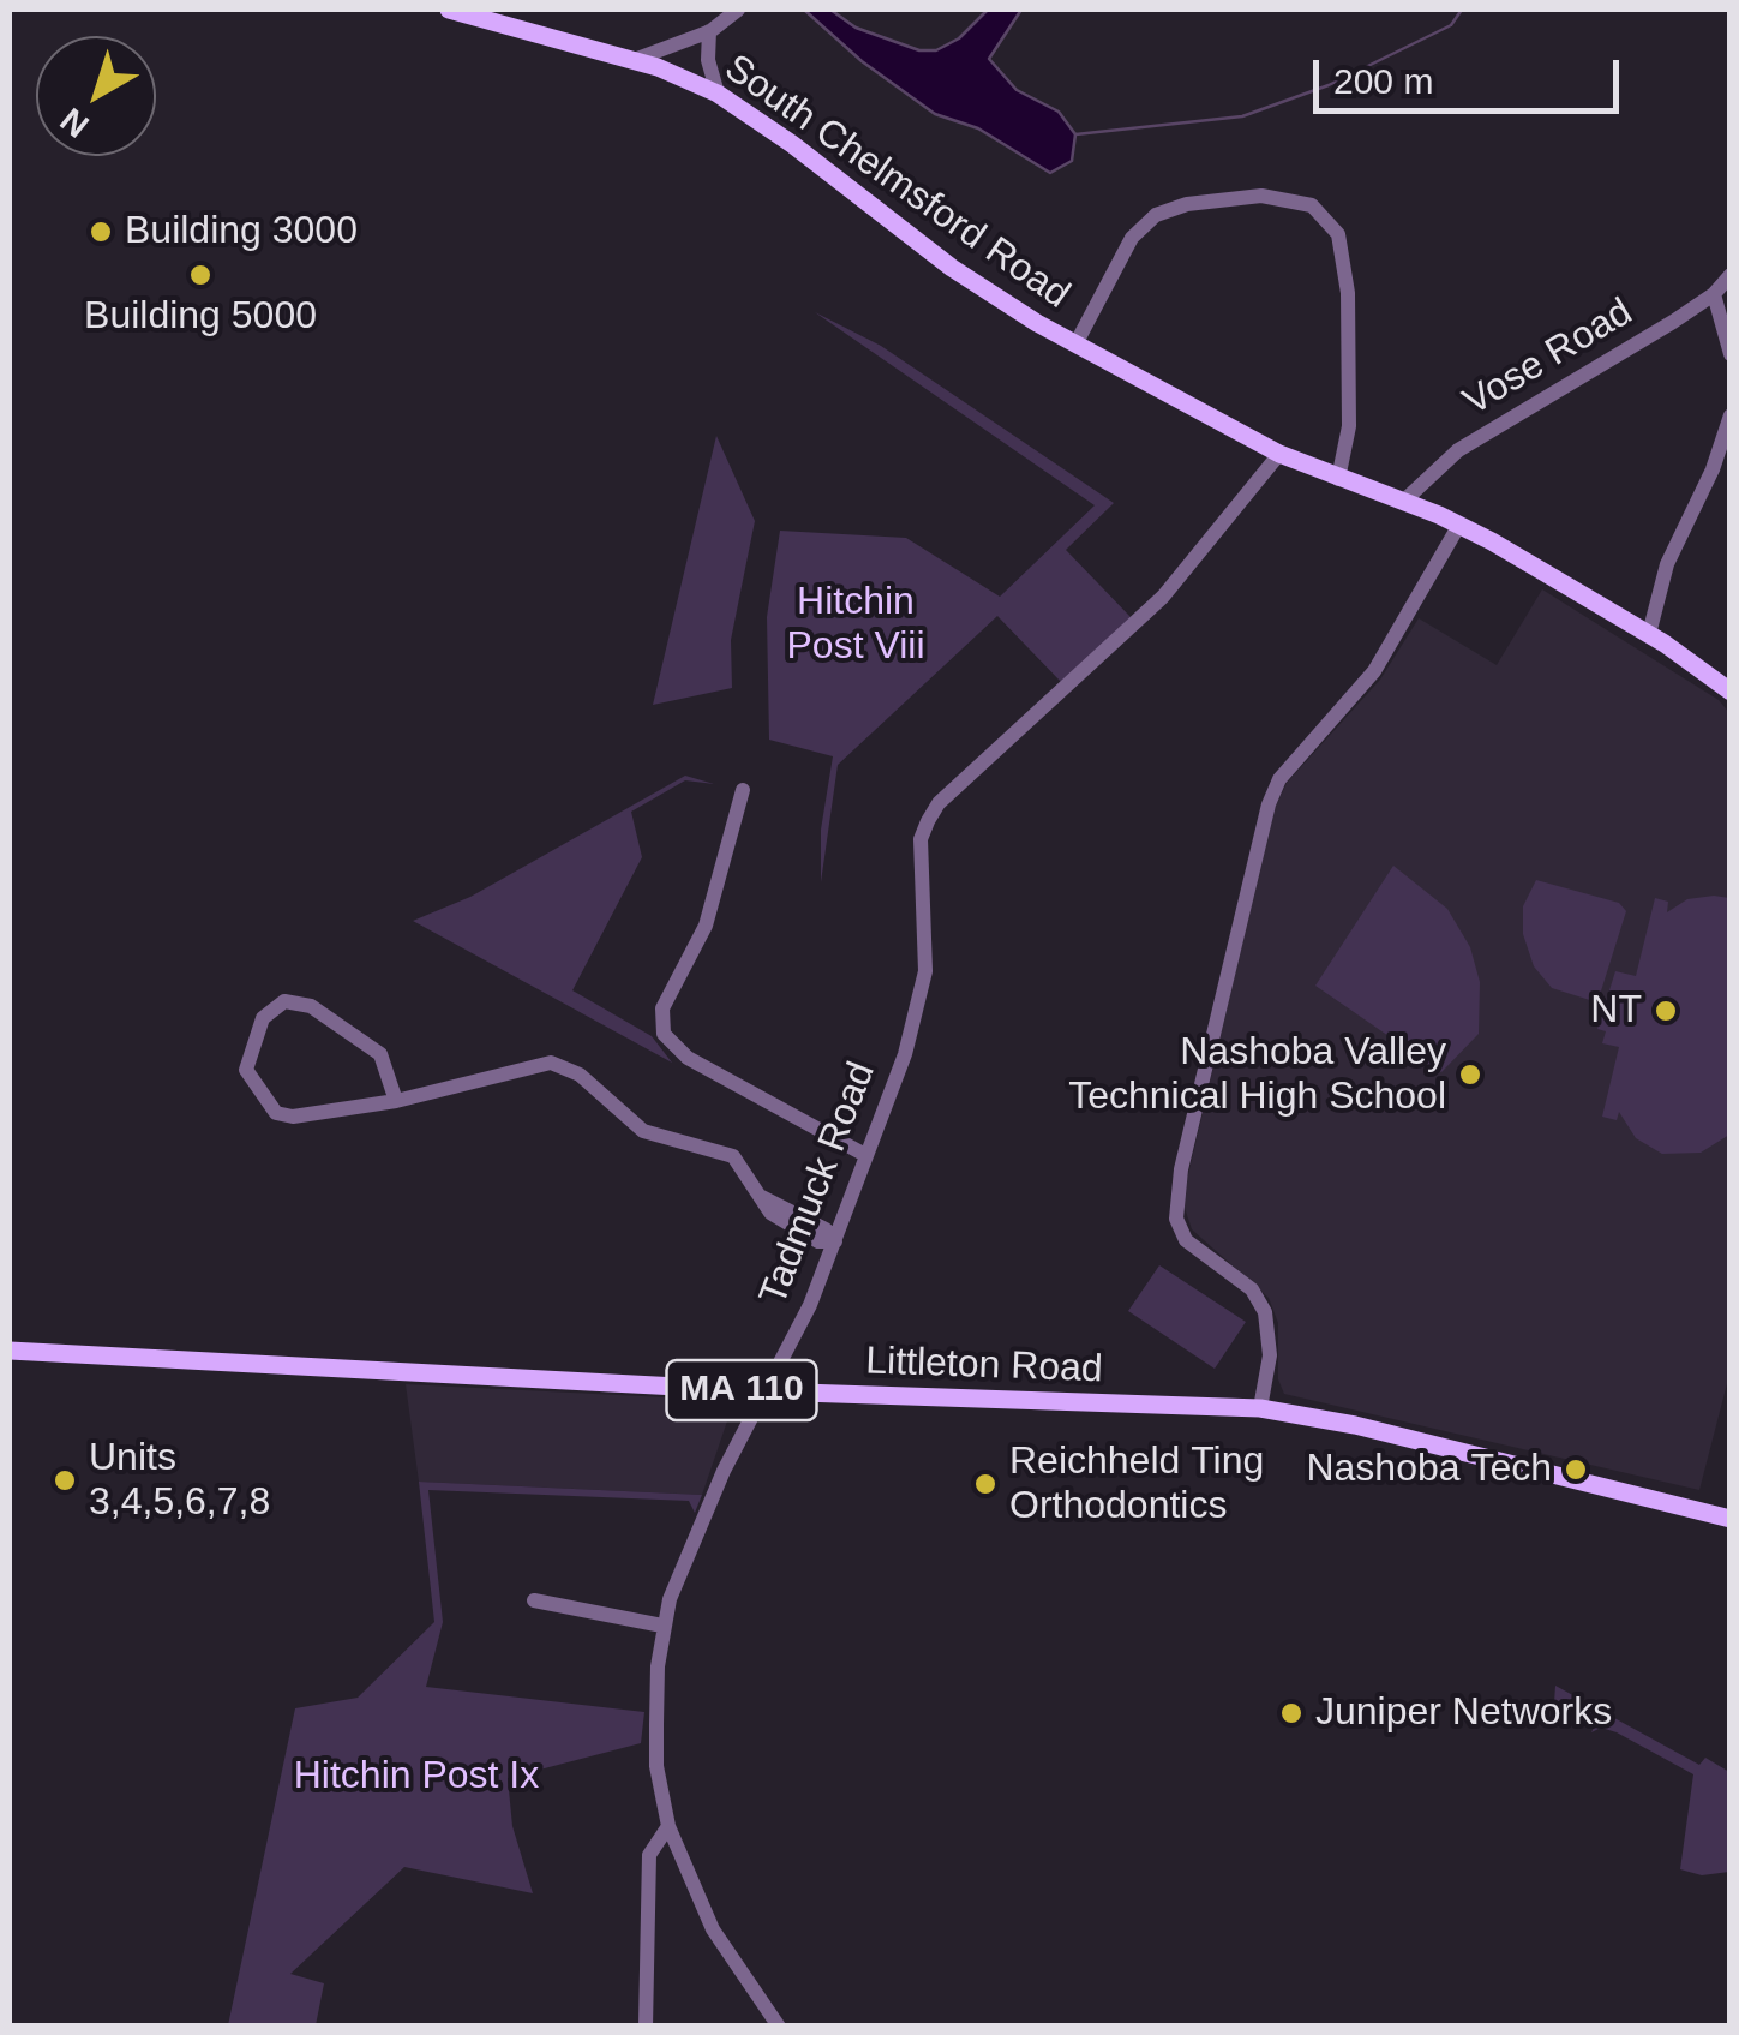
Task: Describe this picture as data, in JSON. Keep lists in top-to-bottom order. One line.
{"streets":{"main road":["South Chelmsford Road","Littleton Road","MA 110"],"street":["Vose Road","Tadmuck Road"]},"crossings":[["South Chelmsford Road","Vose Road"],["South Chelmsford Road","Tadmuck Road"],["Tadmuck Road","Littleton Road"]],"parks":["Hitchin Post Viii","Hitchin Post Ix"],"places":["Building 3000","Building 5000","NT","Nashoba Valley Technical High School","Nashoba Tech","Units 3,4,5,6,7,8","Reichheld Ting Orthodontics","Juniper Networks"],"scale_bar":"200 m","north":"bottom left"}
